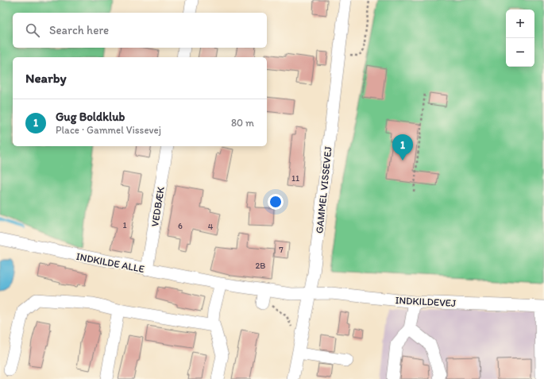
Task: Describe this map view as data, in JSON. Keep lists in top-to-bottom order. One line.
{"streets":{"street":["GAMMEL VISSEVEJ","VEDBÆK","INDKILDE ALLE","INDKILDEVEJ"]},"crossings":[["GAMMEL VISSEVEJ","INDKILDE ALLE"],["GAMMEL VISSEVEJ","INDKILDEVEJ"],["VEDBÆK","INDKILDE ALLE"],["INDKILDE ALLE","INDKILDEVEJ"]],"house_numbers":["11","1","6","4","7","2B"],"page":{"map_buttons":["+","−"],"search":"Search here","heading":"Nearby","list":[{"mark":"1","name":"Gug Boldklub","note":"Place · Gammel Vissevej","value":"80 m"}],"pins":"1"}}
